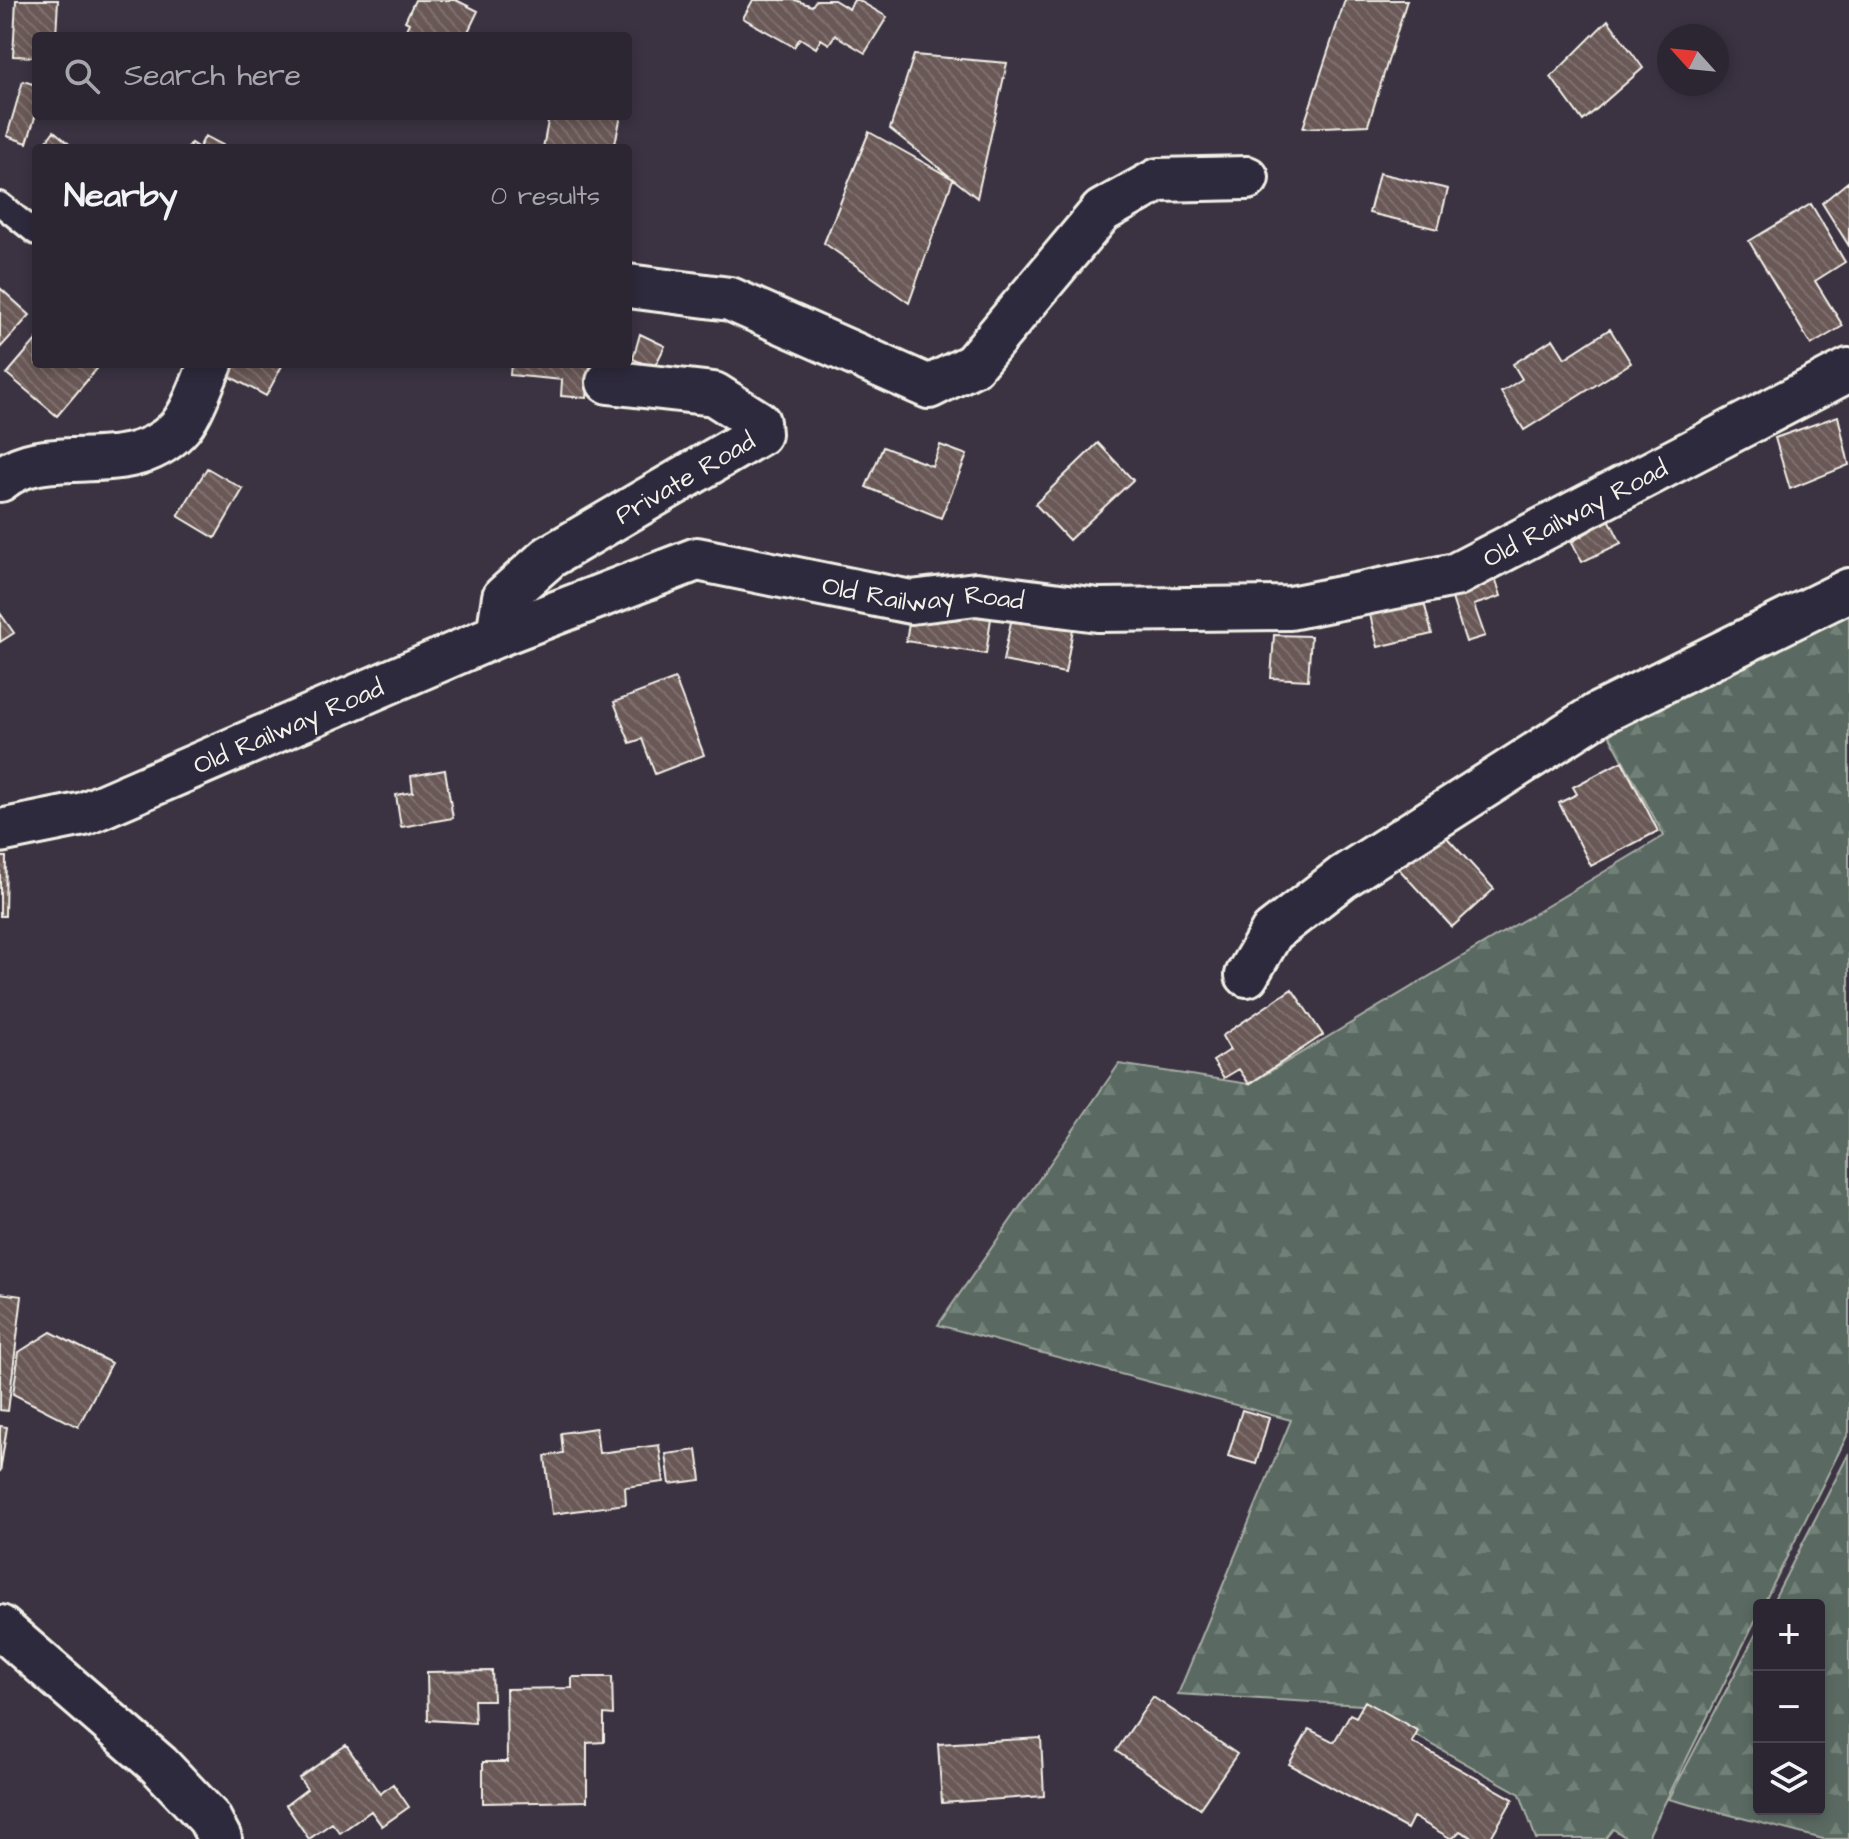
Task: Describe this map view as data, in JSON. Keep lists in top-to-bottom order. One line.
{"streets":{"street":["Private Road","Old Railway Road"]},"crossings":[["Private Road","Old Railway Road"]],"north":"top left","page":{"search":"Search here","heading":["Nearby","0 results"],"map_buttons":["+","−"]}}
